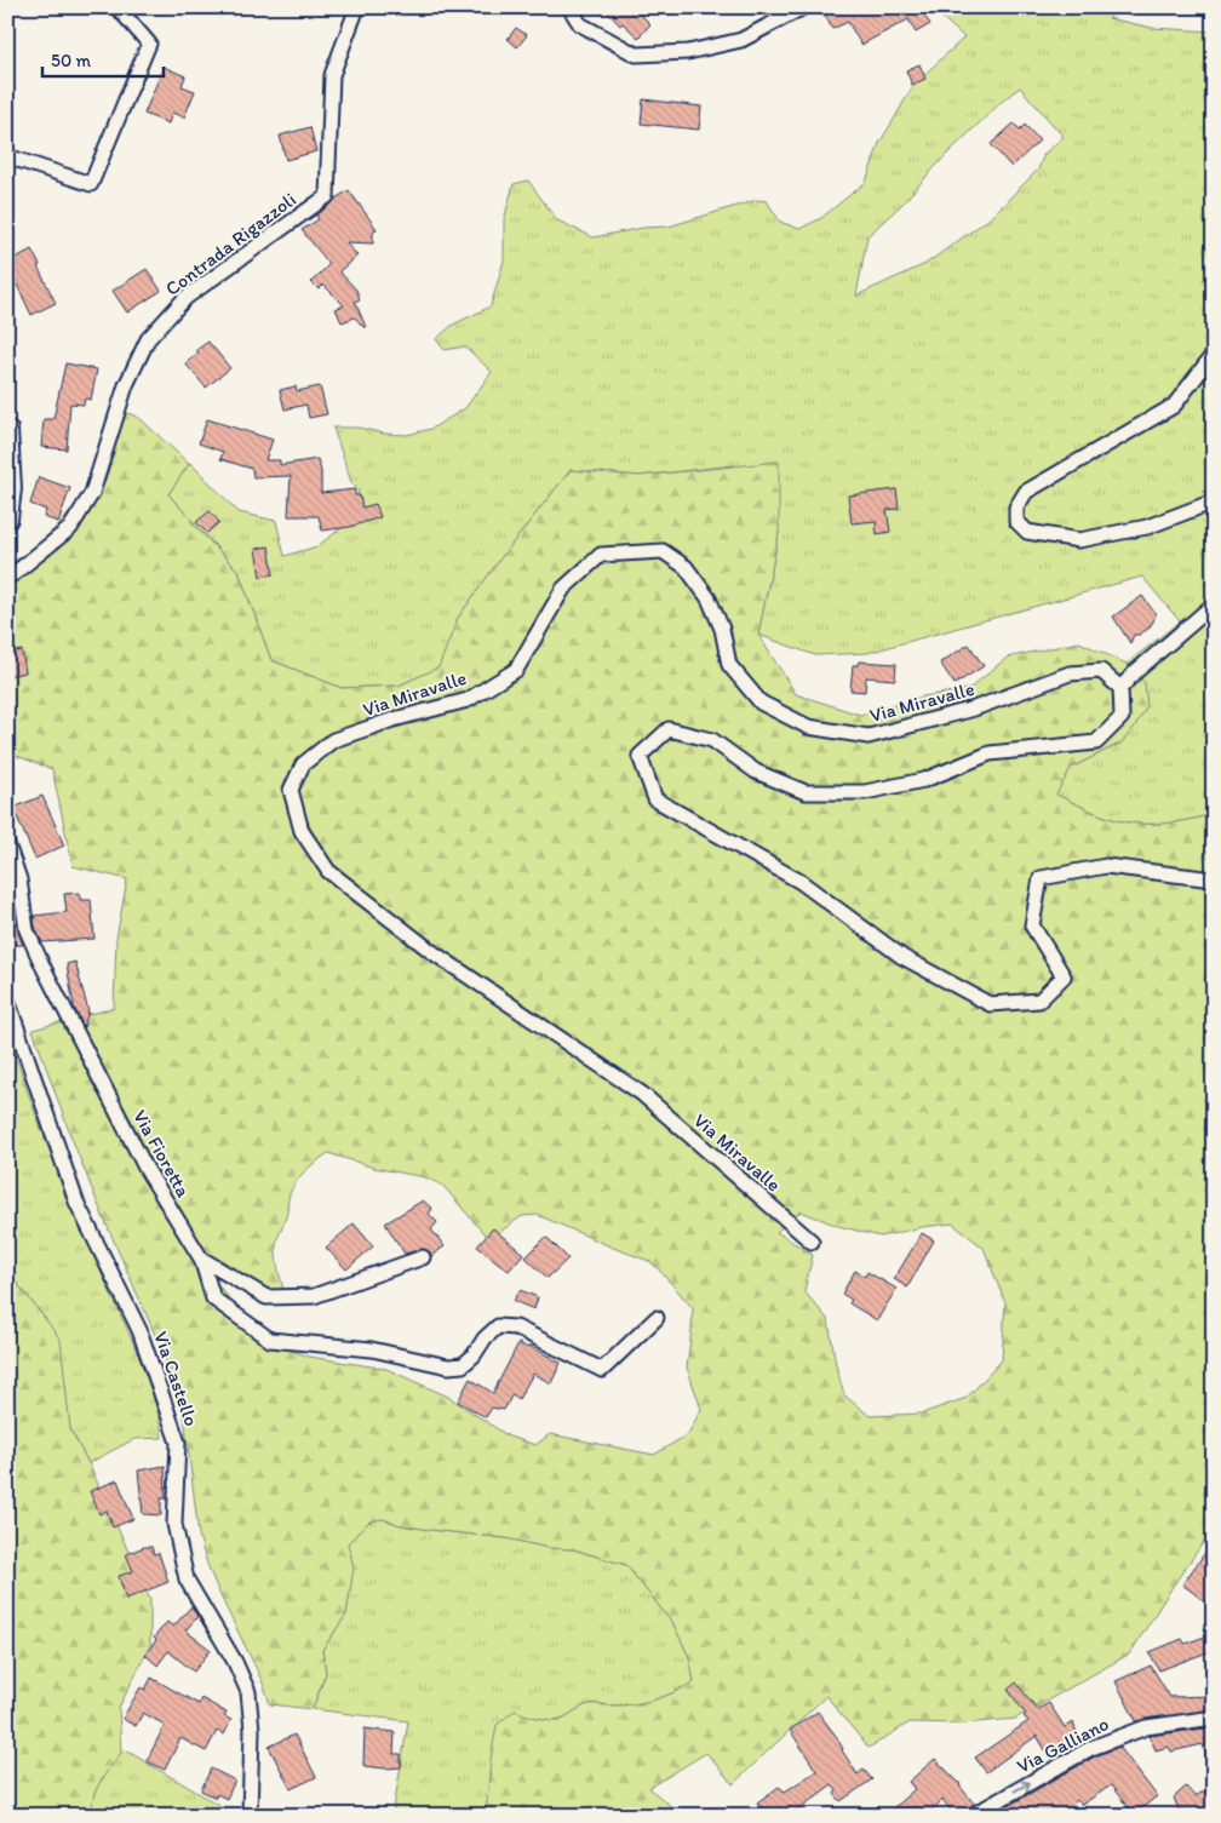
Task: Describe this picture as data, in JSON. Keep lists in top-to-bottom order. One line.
{"streets":{"street":["Contrada Rigazzoli","Via Miravalle","Via Fioretta","Via Castello","Via Galliano"]},"one_way":["Via Galliano"],"scale_bar":"50 m"}
